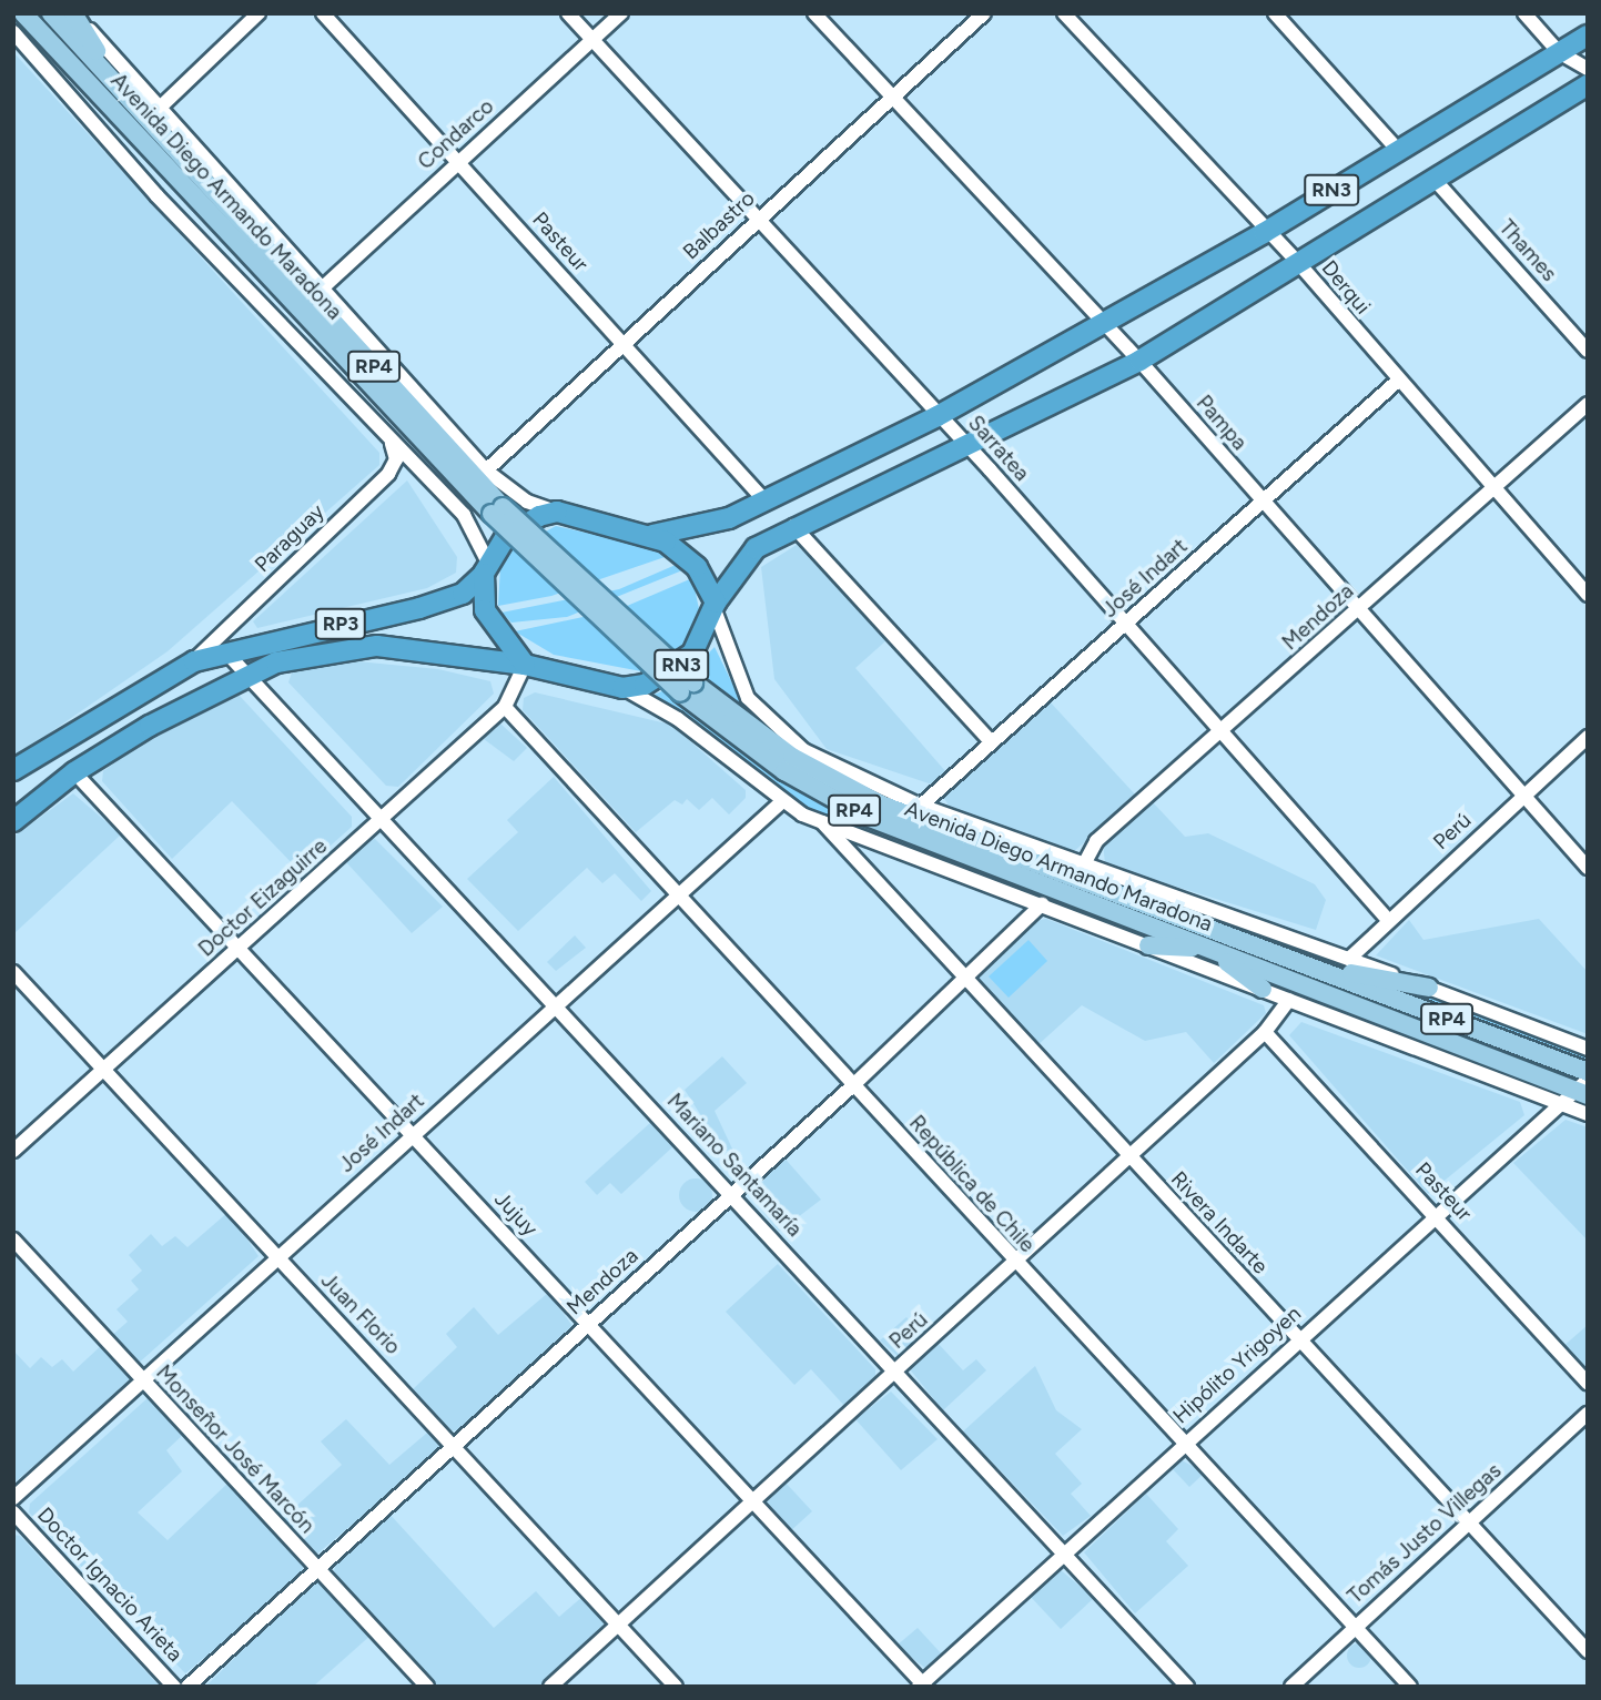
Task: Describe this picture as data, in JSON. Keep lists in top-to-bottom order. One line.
{"streets":{"highway":["RN3","RP3"],"main road":["Avenida Diego Armando Maradona","RP4"],"street":["Condarco","Balbastro","Pasteur","Thames","Derqui","Pampa","Sarratea","Paraguay","José Indart","Mendoza","Perú","Doctor Eizaguirre","Mariano Santamaría","República de Chile","Jujuy","Rivera Indarte","Juan Florio","Hipólito Yrigoyen","Monseñor José Marcón","Tomás Justo Villegas","Doctor Ignacio Arieta"]},"crossings":[["Condarco","Avenida Diego Armando Maradona"],["Condarco","Pasteur"],["Condarco","Sarratea"],["RN3","Avenida Diego Armando Maradona"],["RN3","Pasteur"],["RN3","Thames"],["RN3","Derqui"],["RN3","Pampa"],["RN3","Sarratea"],["RN3","RP3"],["RN3","Doctor Eizaguirre"],["Avenida Diego Armando Maradona","Balbastro"],["Avenida Diego Armando Maradona","José Indart"],["Avenida Diego Armando Maradona","Mendoza"],["Avenida Diego Armando Maradona","RP3"],["Avenida Diego Armando Maradona","Perú"],["Avenida Diego Armando Maradona","Doctor Eizaguirre"],["Avenida Diego Armando Maradona","Rivera Indarte"],["Avenida Diego Armando Maradona","Hipólito Yrigoyen"],["Balbastro","Pasteur"],["Balbastro","Pampa"],["Balbastro","Sarratea"],["Pasteur","Perú"],["Pasteur","Hipólito Yrigoyen"],["Derqui","José Indart"],["Derqui","Mendoza"],["Pampa","José Indart"],["Pampa","Mendoza"],["Pampa","Perú"],["Sarratea","José Indart"],["Sarratea","Mendoza"],["Sarratea","Perú"],["Paraguay","RP3"],["José Indart","Mariano Santamaría"],["José Indart","República de Chile"],["José Indart","Jujuy"],["José Indart","Juan Florio"],["José Indart","Monseñor José Marcón"],["Mendoza","Mariano Santamaría"],["Mendoza","República de Chile"],["Mendoza","Jujuy"],["Mendoza","Rivera Indarte"],["Mendoza","Juan Florio"],["Mendoza","Monseñor José Marcón"],["RP3","Doctor Eizaguirre"],["RP3","Mariano Santamaría"],["RP3","Jujuy"],["Perú","Mariano Santamaría"],["Perú","República de Chile"],["Perú","Jujuy"],["Perú","Rivera Indarte"],["Perú","Juan Florio"],["Doctor Eizaguirre","Mariano Santamaría"],["Doctor Eizaguirre","República de Chile"],["Doctor Eizaguirre","Jujuy"],["Doctor Eizaguirre","Juan Florio"],["Mariano Santamaría","Hipólito Yrigoyen"],["República de Chile","Hipólito Yrigoyen"],["República de Chile","Tomás Justo Villegas"],["Jujuy","Hipólito Yrigoyen"],["Rivera Indarte","Hipólito Yrigoyen"],["Rivera Indarte","Tomás Justo Villegas"]]}
